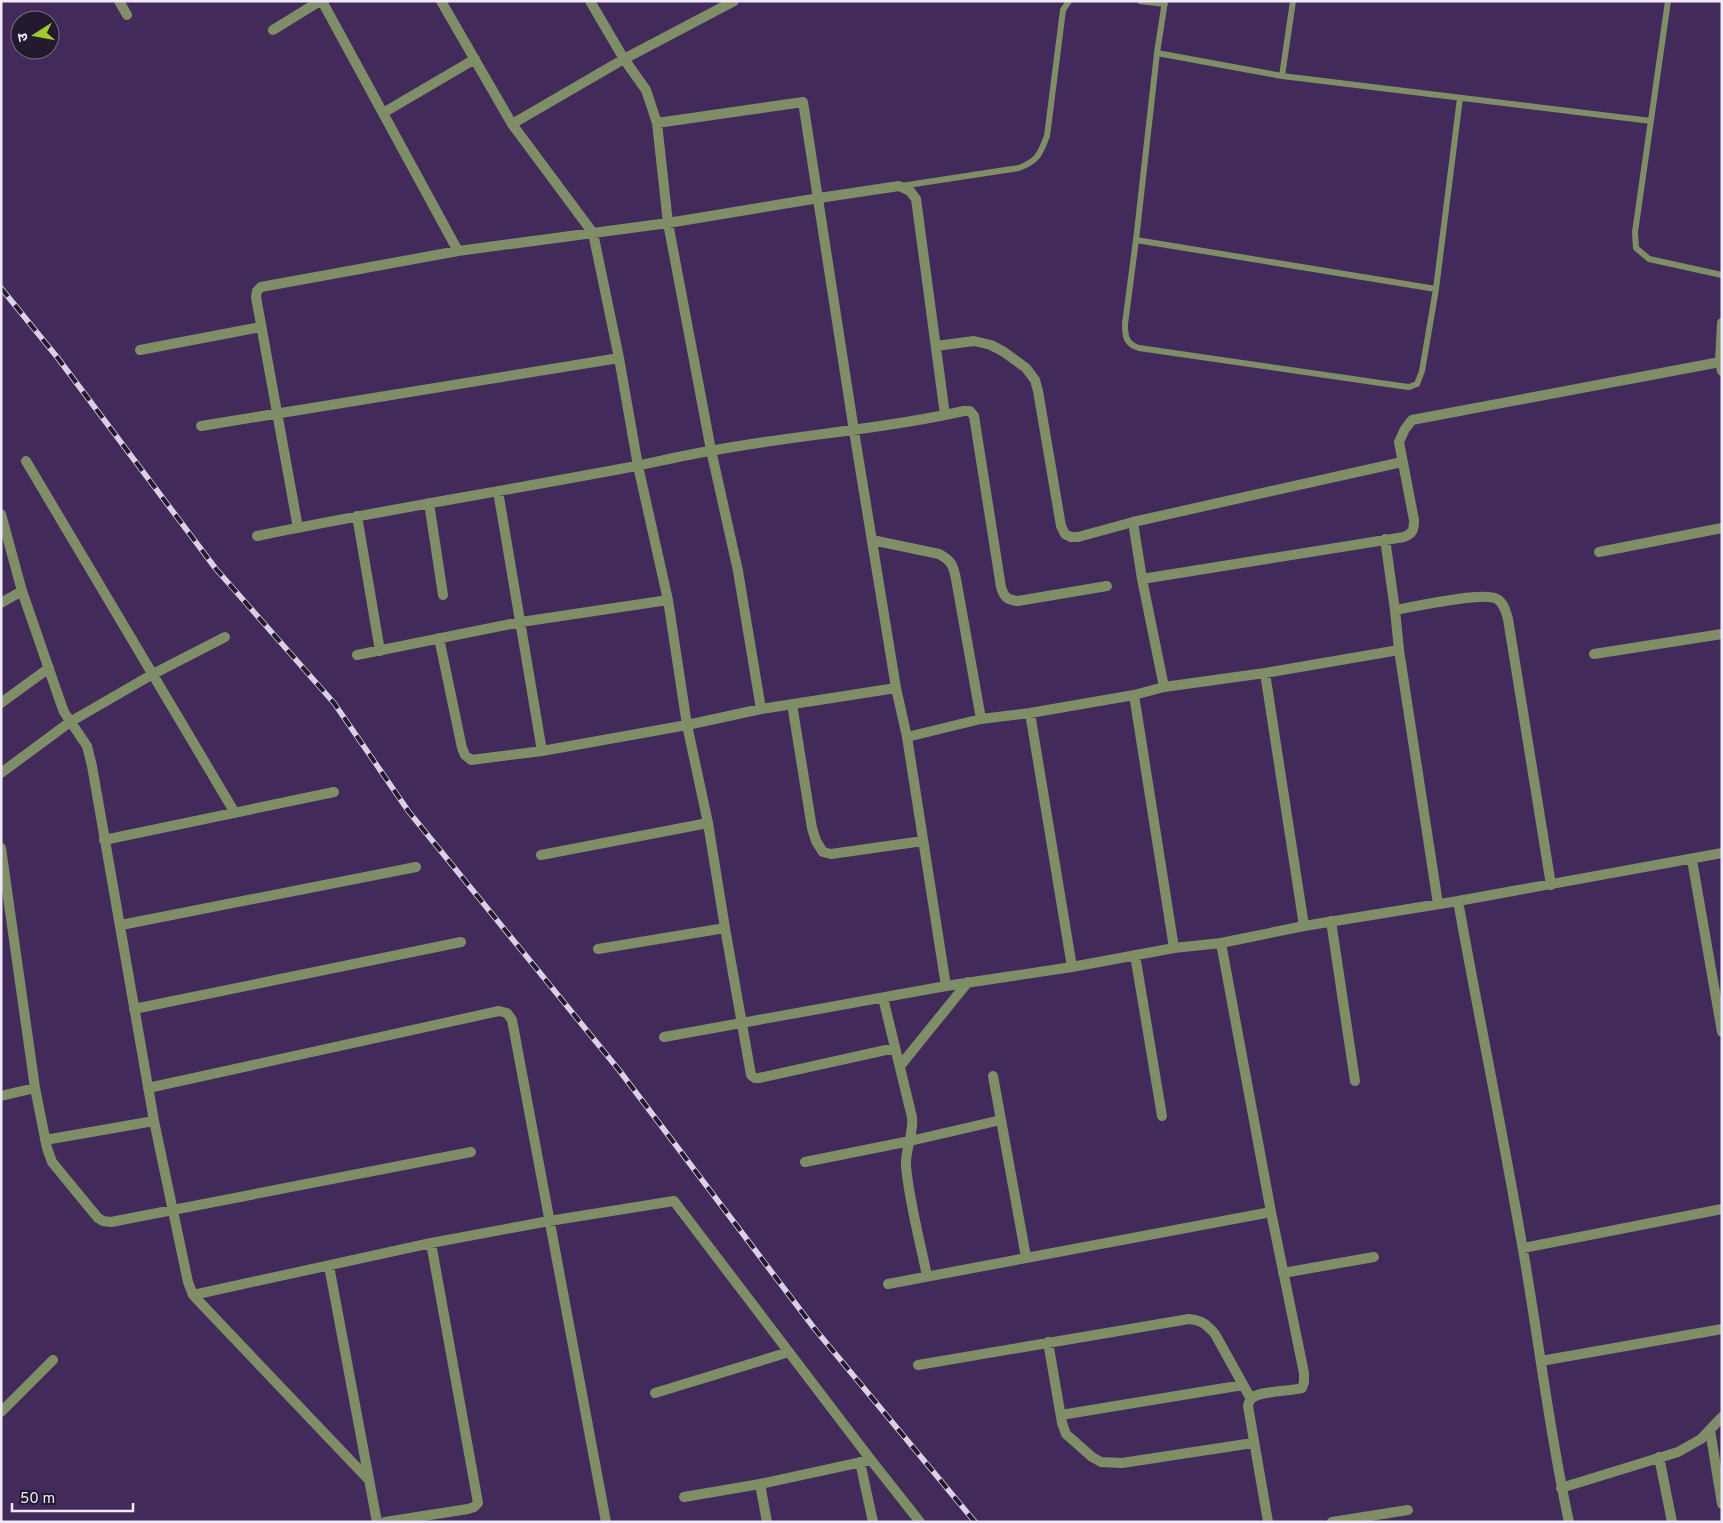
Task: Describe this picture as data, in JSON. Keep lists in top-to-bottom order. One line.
{"scale_bar":"50 m","north":"left"}
